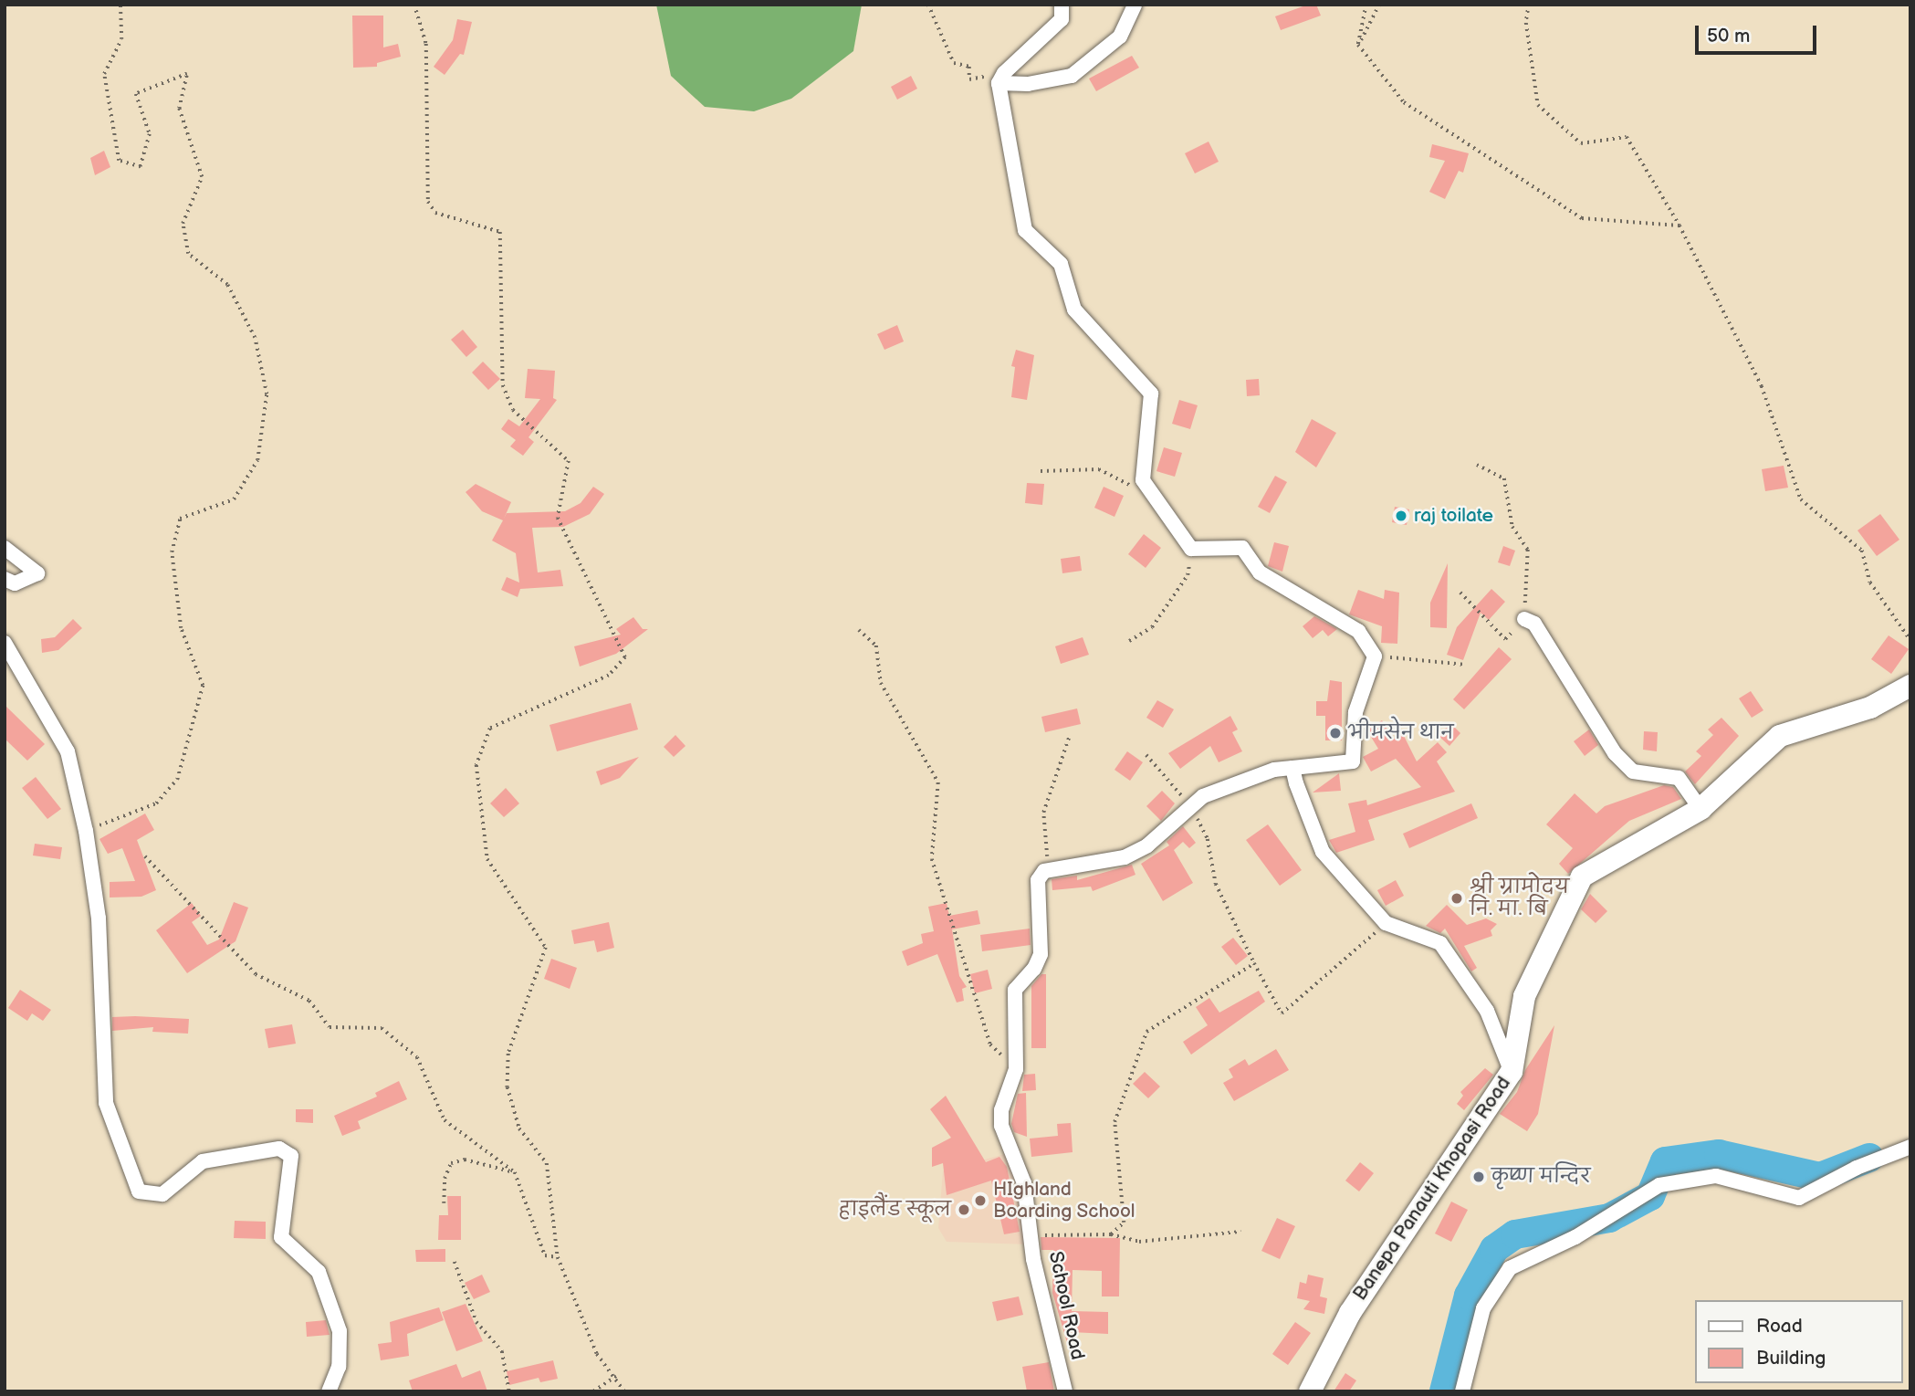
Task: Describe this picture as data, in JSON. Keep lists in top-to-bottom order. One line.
{"streets":{"main road":["Banepa Panauti Khopasi Road"],"street":["School Road"]},"places":["raj toilate","भीमसेन थान","श्री ग्रामोदय नि. मा. बि","कृष्ण मन्दिर","HIghland Boarding School","हाइलैंड स्कूल"],"legend":["Road","Building"],"scale_bar":"50 m"}
